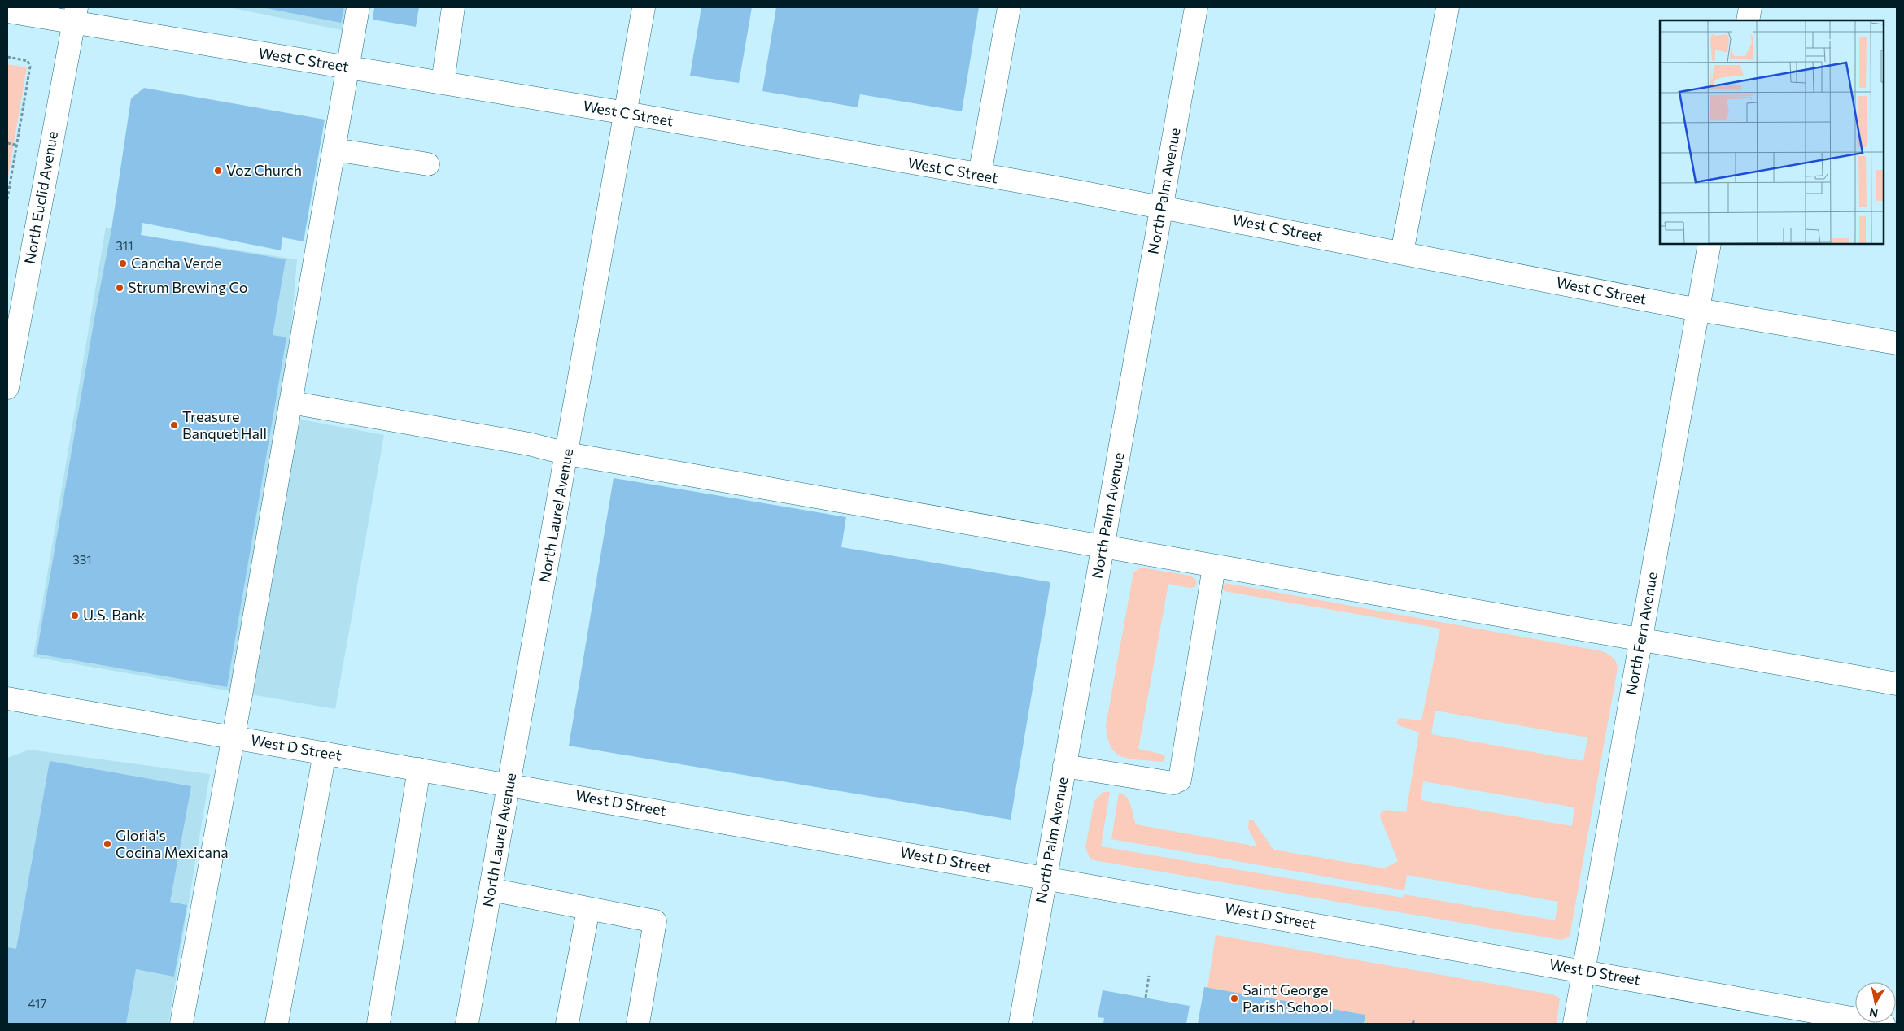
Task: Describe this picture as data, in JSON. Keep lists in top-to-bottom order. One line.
{"streets":{"street":["West C Street","North Palm Avenue","North Euclid Avenue","North Laurel Avenue","North Fern Avenue","West D Street"]},"crossings":[["West C Street","North Palm Avenue"],["West C Street","North Euclid Avenue"],["West C Street","North Laurel Avenue"],["West C Street","North Fern Avenue"],["North Palm Avenue","West D Street"],["North Laurel Avenue","West D Street"],["North Fern Avenue","West D Street"]],"places":["Voz Church","Cancha Verde","Strum Brewing Co","Treasure Banquet Hall","U.S. Bank","Gloria's Cocina Mexicana","Saint George Parish School"],"house_numbers":["311","331","417"],"north":"bottom"}
